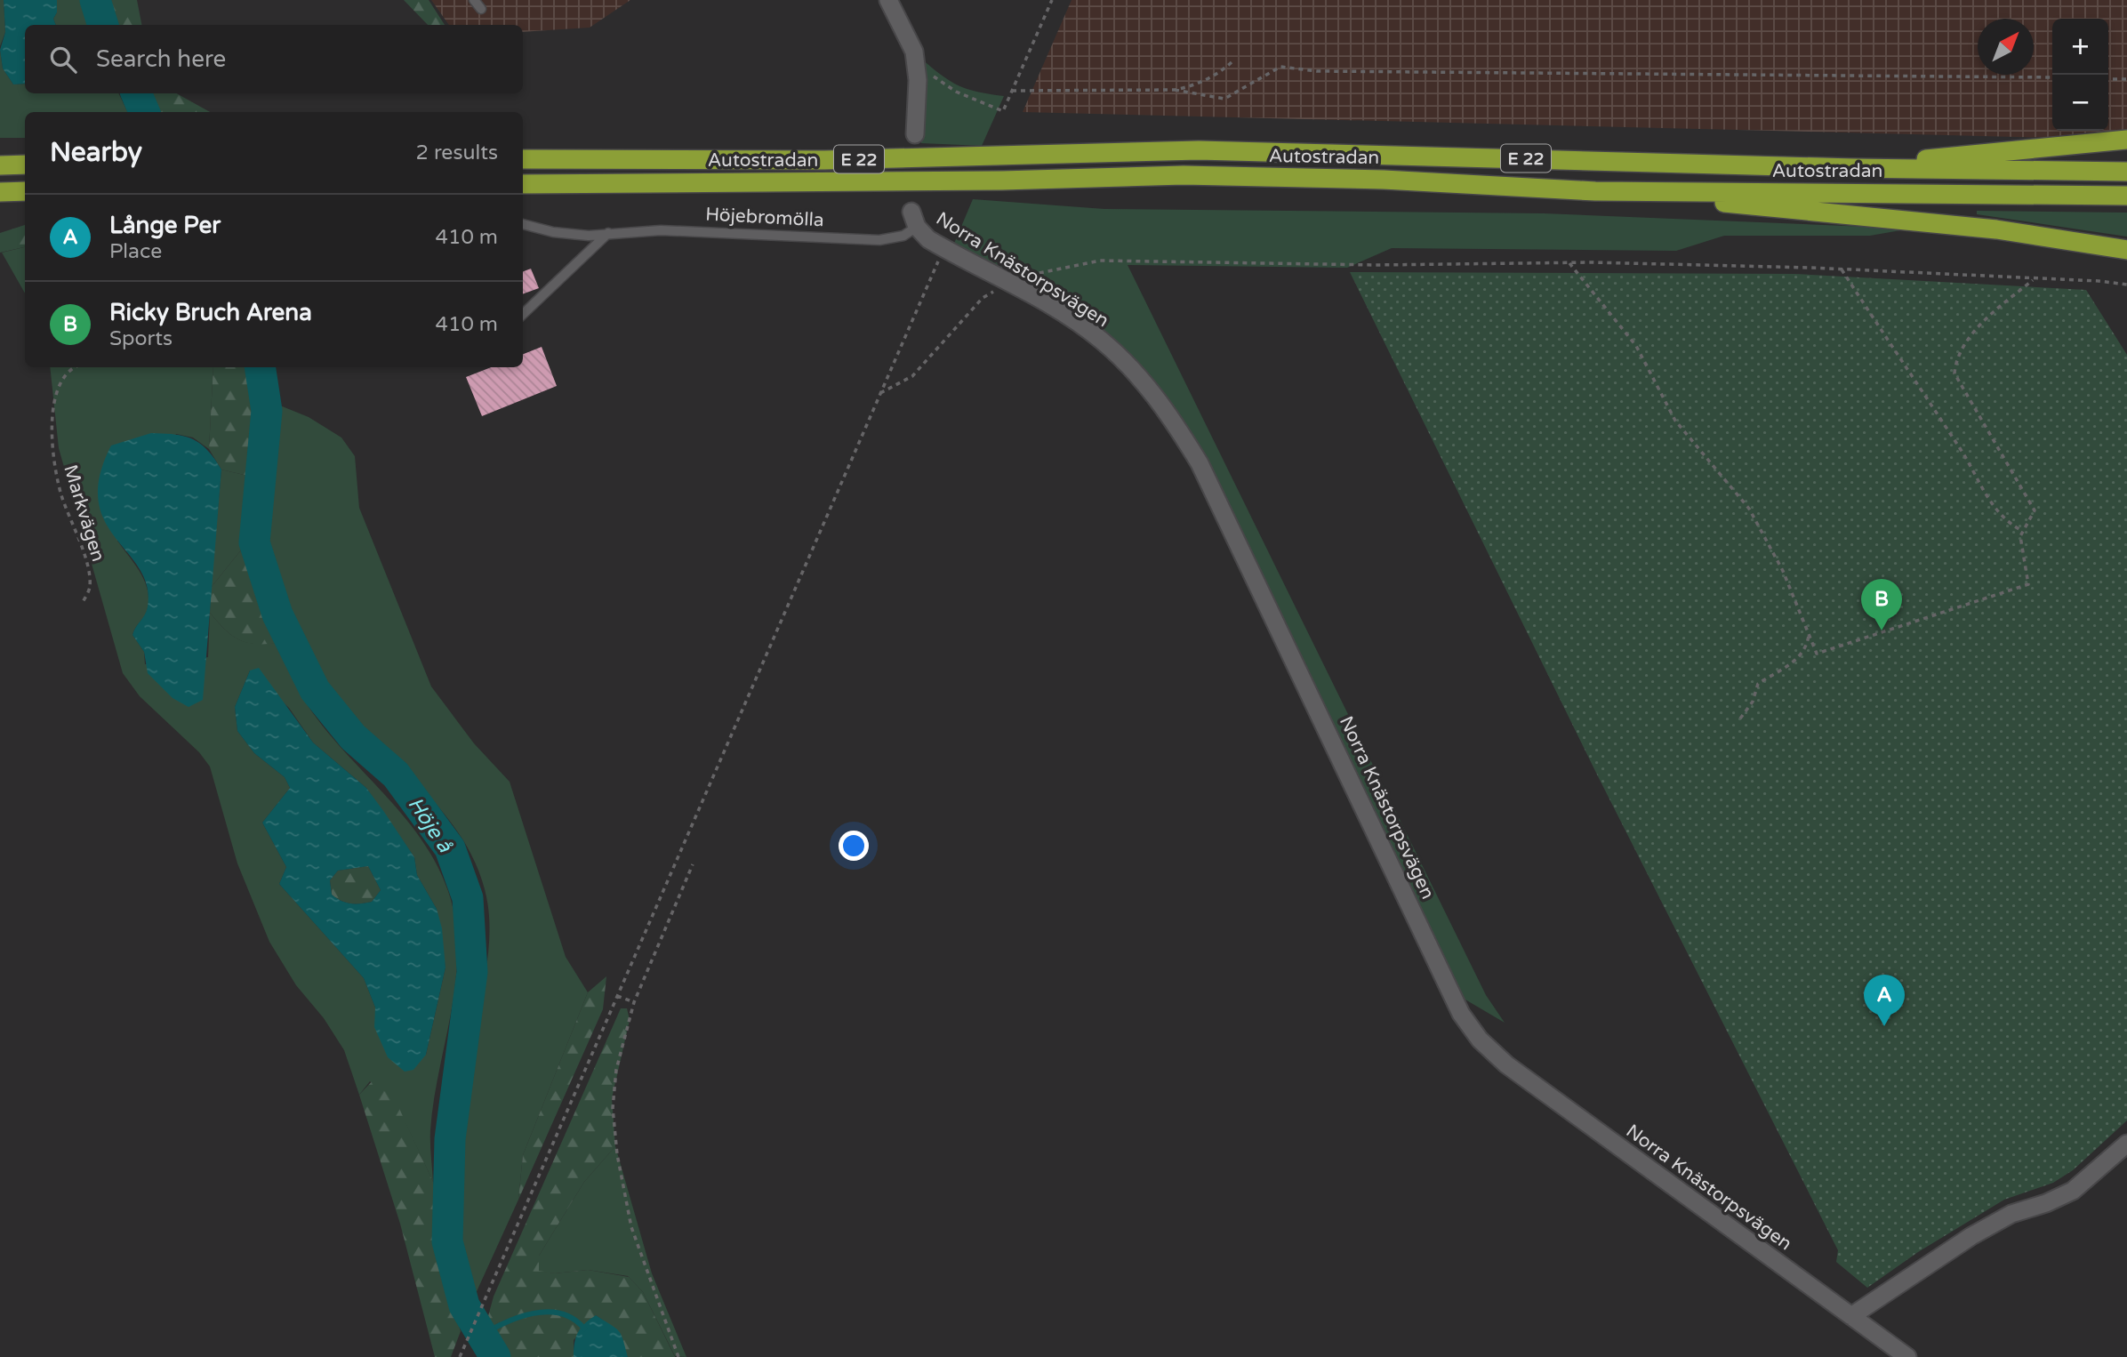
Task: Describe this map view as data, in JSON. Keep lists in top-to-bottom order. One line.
{"streets":{"highway":["Autostradan","E 22"],"street":["Norra Knästorpsvägen"],"lane":["Höjebromölla"],"path":["Markvägen"]},"crossings":[["Höjebromölla","Norra Knästorpsvägen"]],"water":["Höje å"],"north":"top right","page":{"map_buttons":["+","−"],"search":"Search here","heading":["Nearby","2 results"],"list":[{"mark":"A","name":"Långe Per","note":"Place","value":"410 m"},{"mark":"B","name":"Ricky Bruch Arena","note":"Sports","value":"410 m"}],"pins":["B","A"]}}
